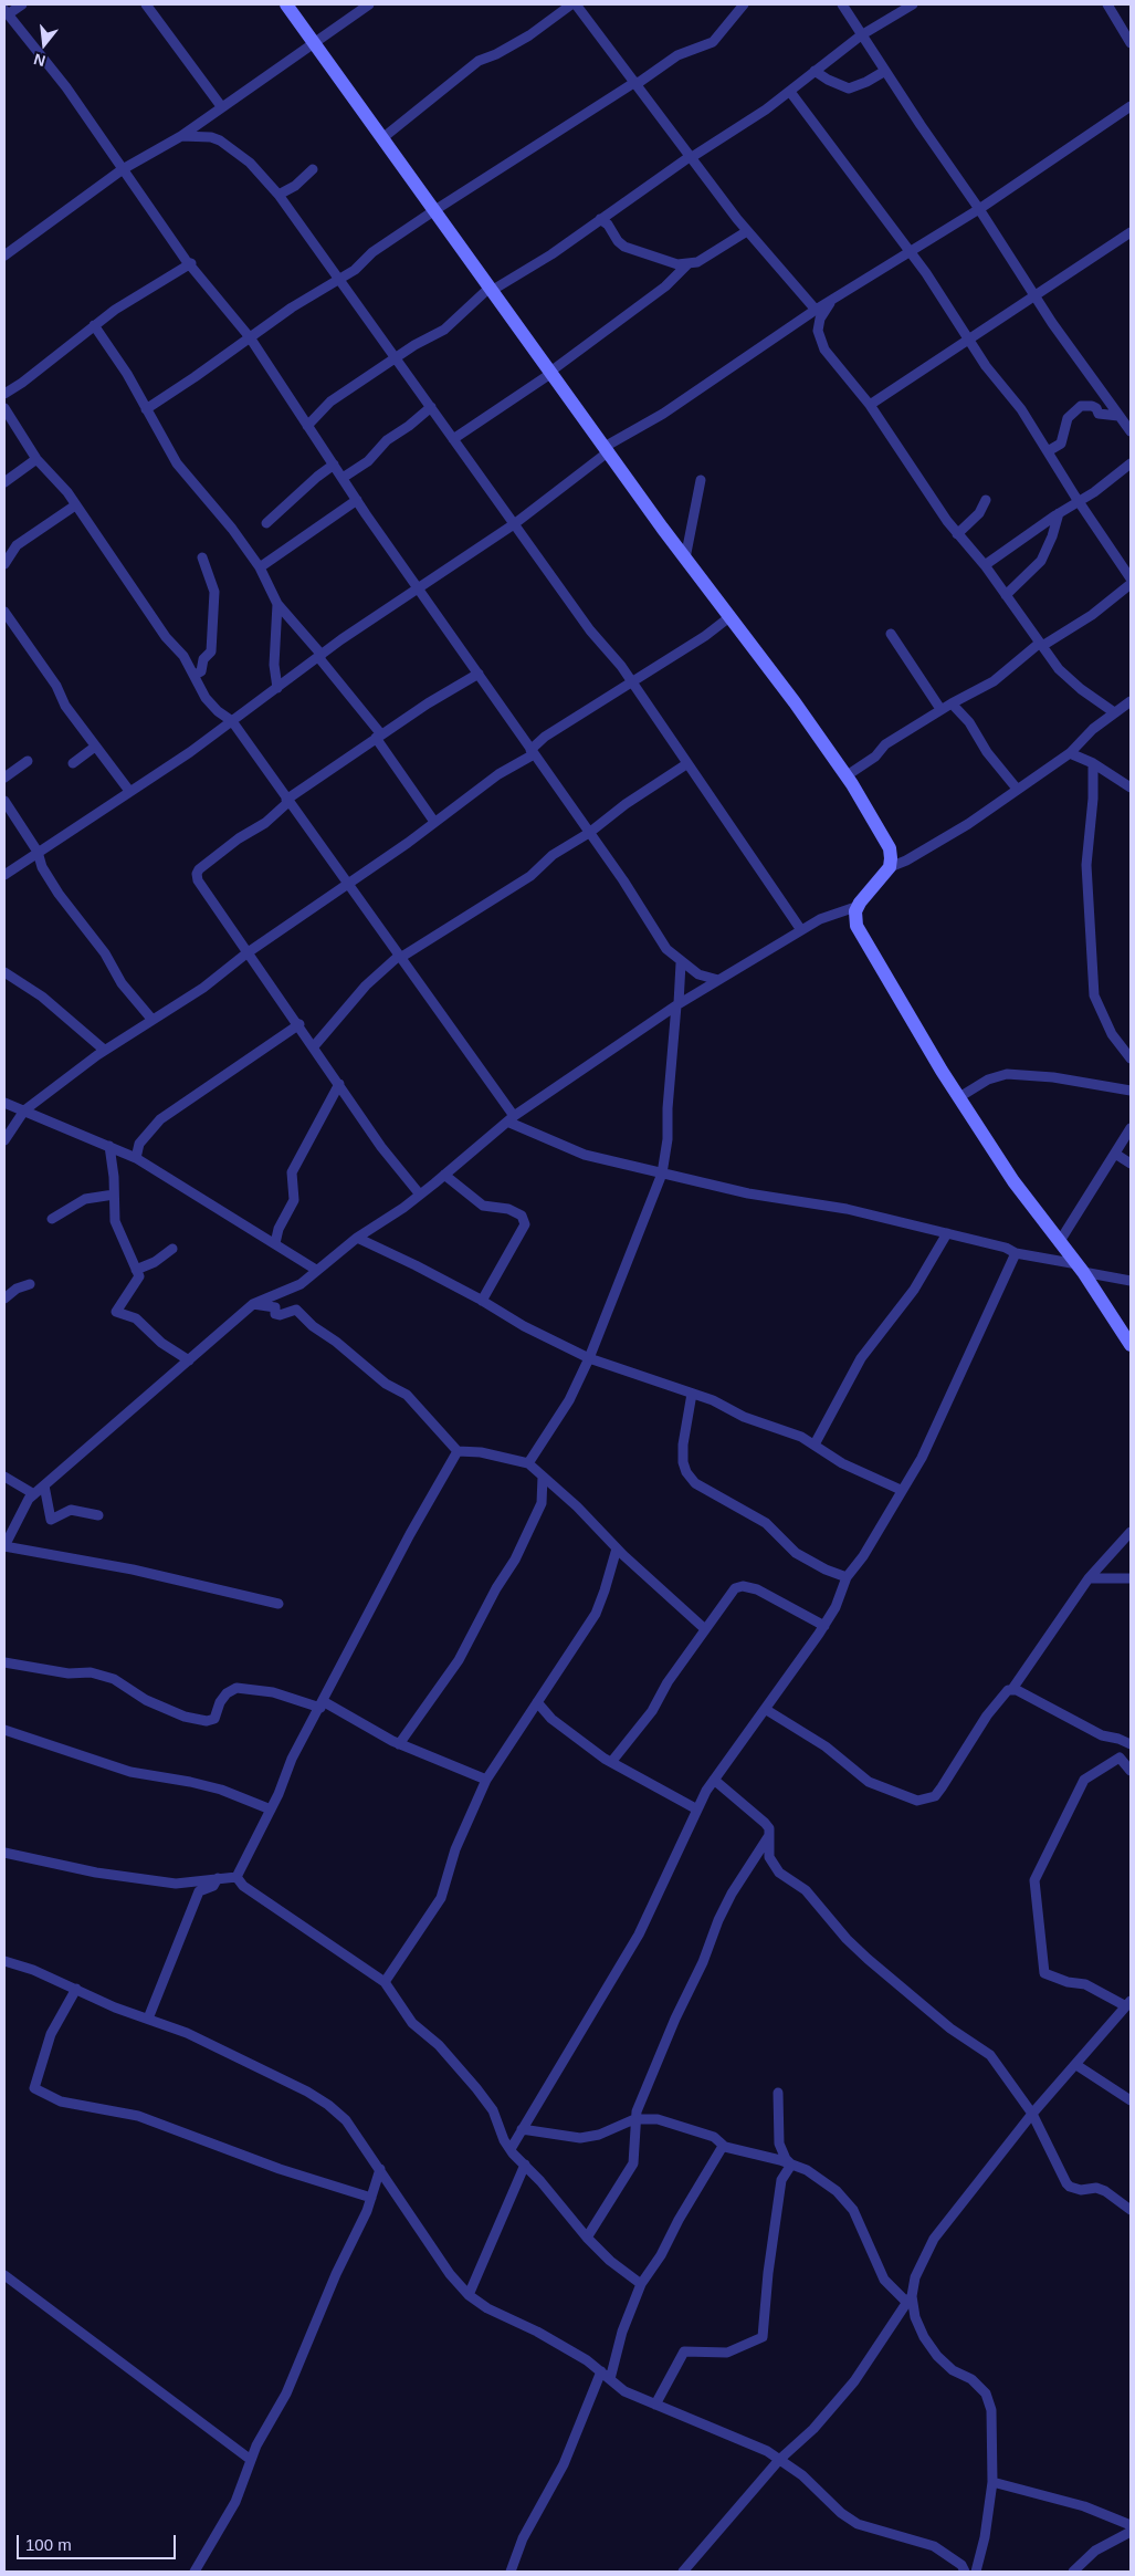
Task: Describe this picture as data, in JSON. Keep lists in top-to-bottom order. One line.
{"scale_bar":"100 m","north":"bottom"}
